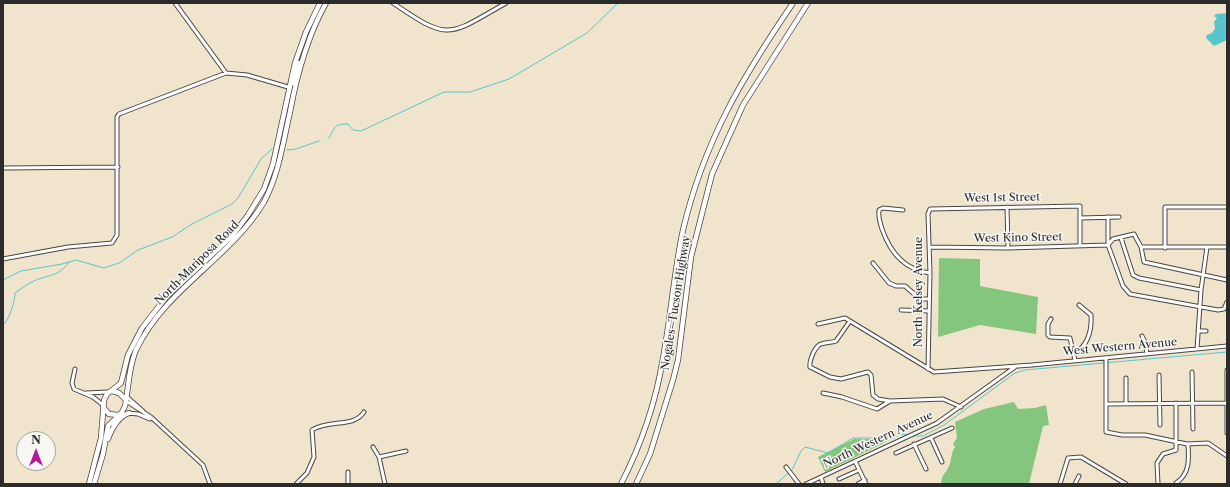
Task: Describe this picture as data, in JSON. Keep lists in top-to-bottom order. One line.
{"streets":{"highway":["North Mariposa Road","Nogales–Tucson Highway"],"street":["West 1st Street","West Kino Street","North Kelsey Avenue","West Western Avenue","North Western Avenue"]},"crossings":[["West 1st Street","North Kelsey Avenue"],["West Kino Street","North Kelsey Avenue"],["North Kelsey Avenue","West Western Avenue"],["West Western Avenue","North Western Avenue"]],"north":"top"}
